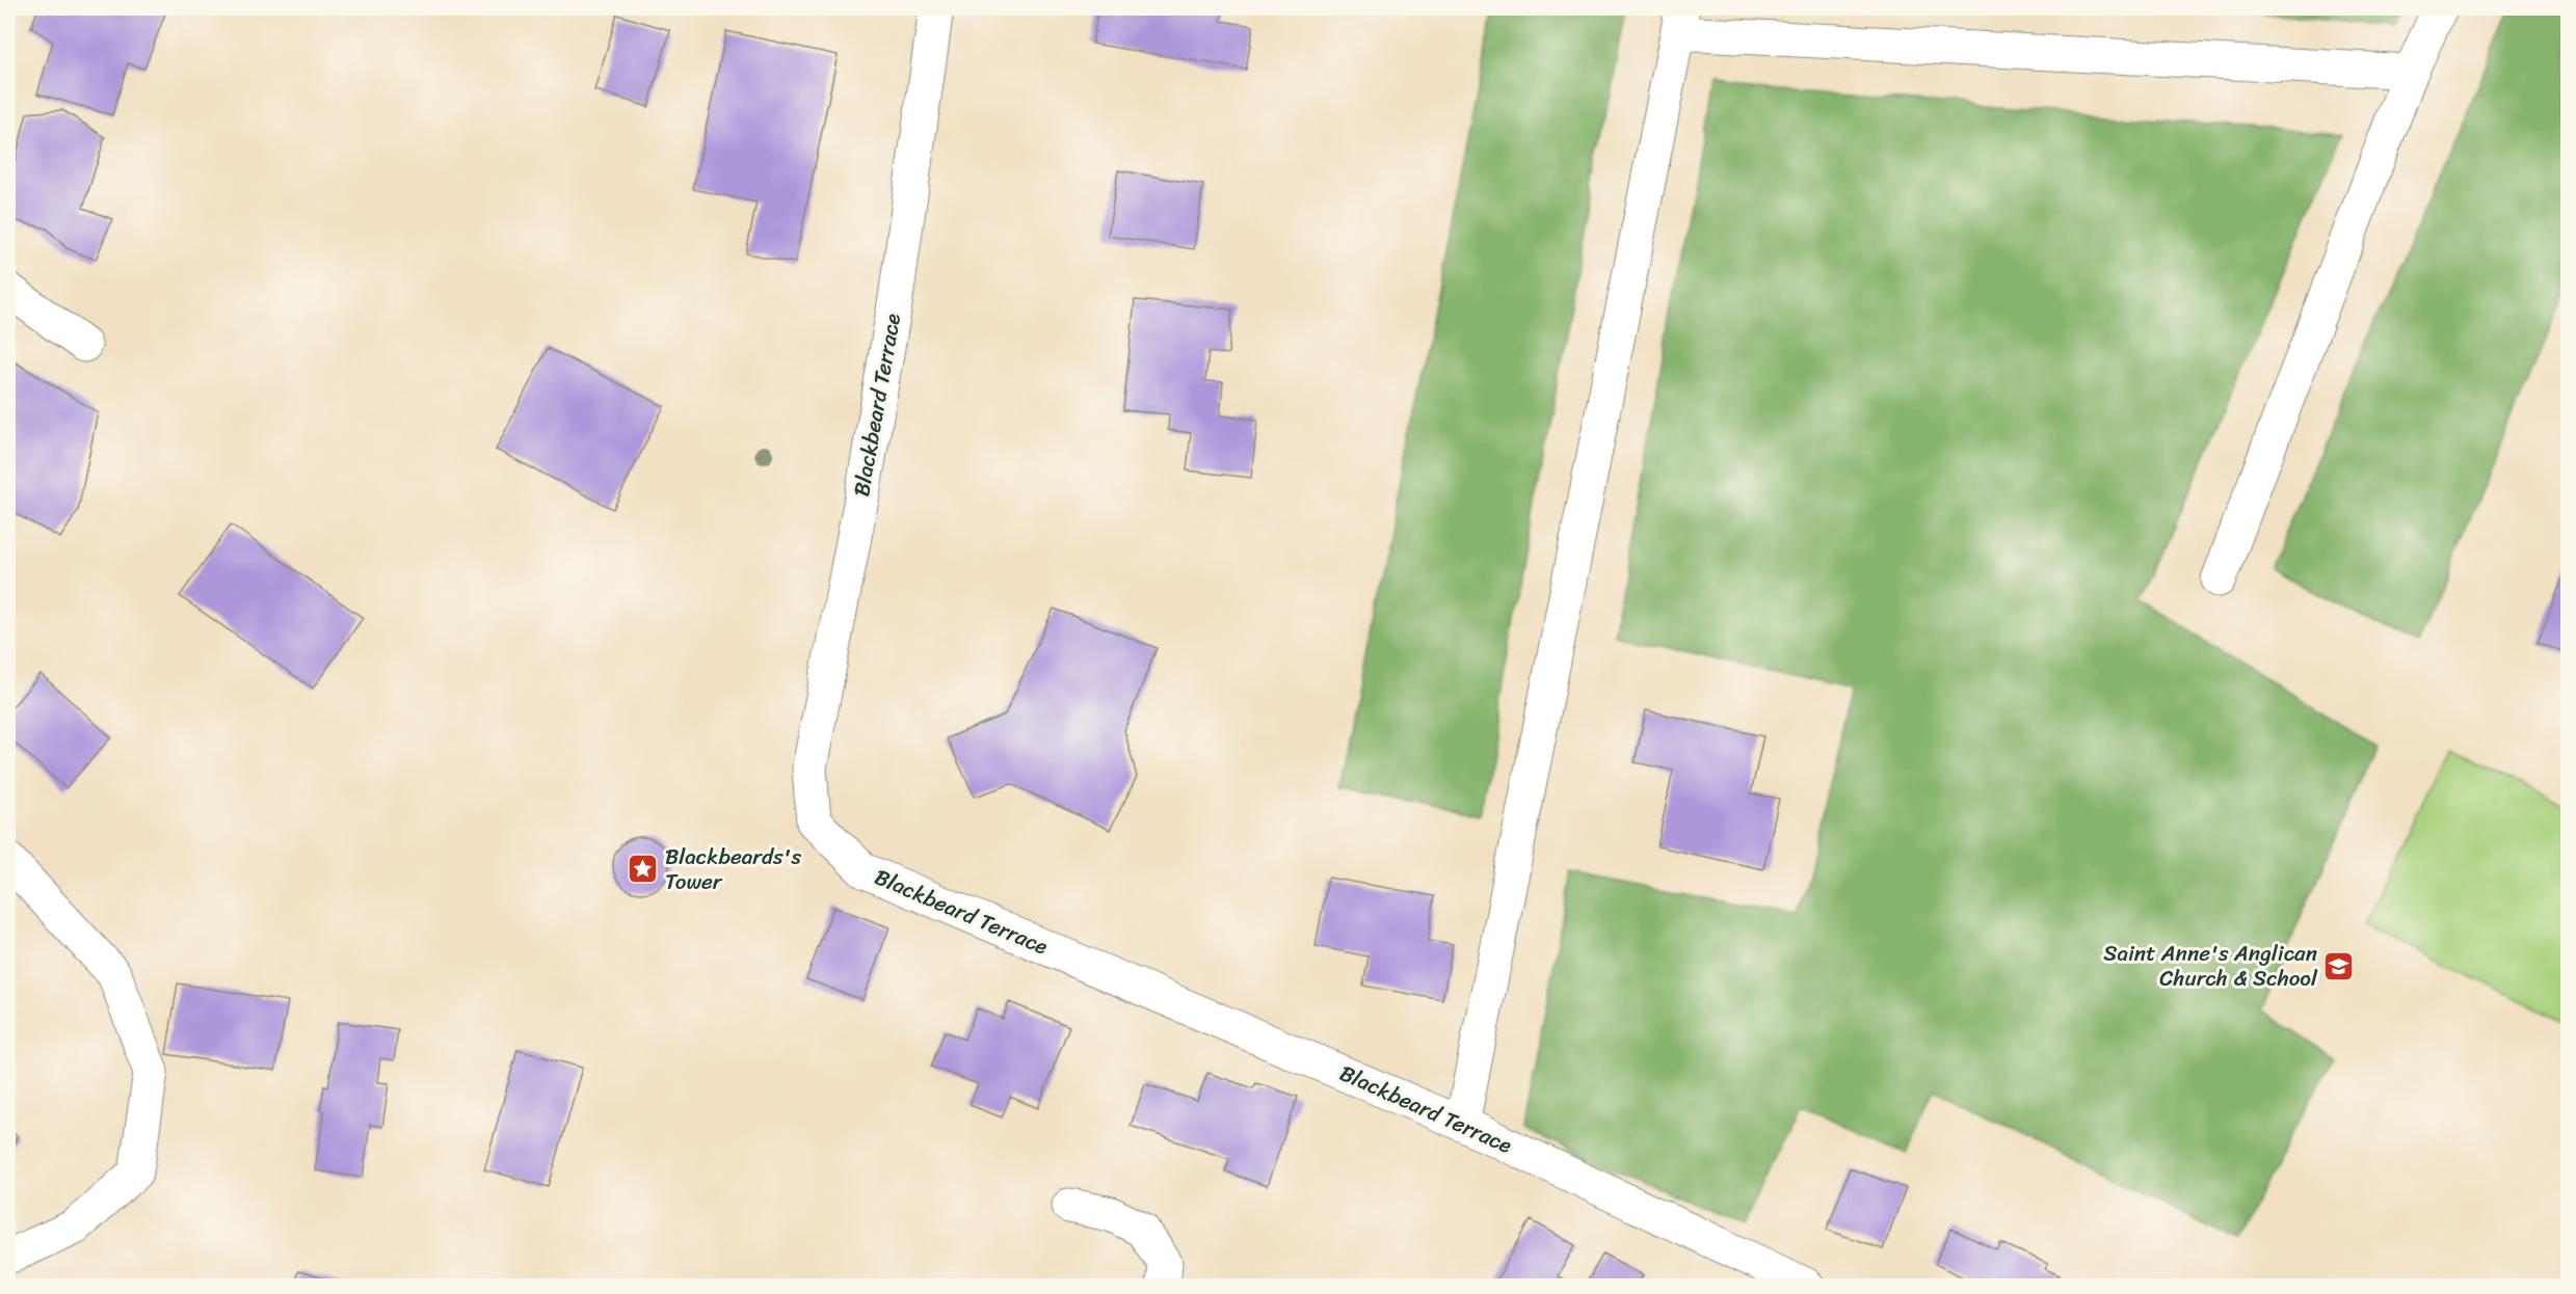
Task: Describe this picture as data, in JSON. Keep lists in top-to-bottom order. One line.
{"streets":{"street":["Blackbeard Terrace"]},"places":{"place":["Blackbeards's Tower"],"school or university":["Saint Anne's Anglican Church & School"]}}
